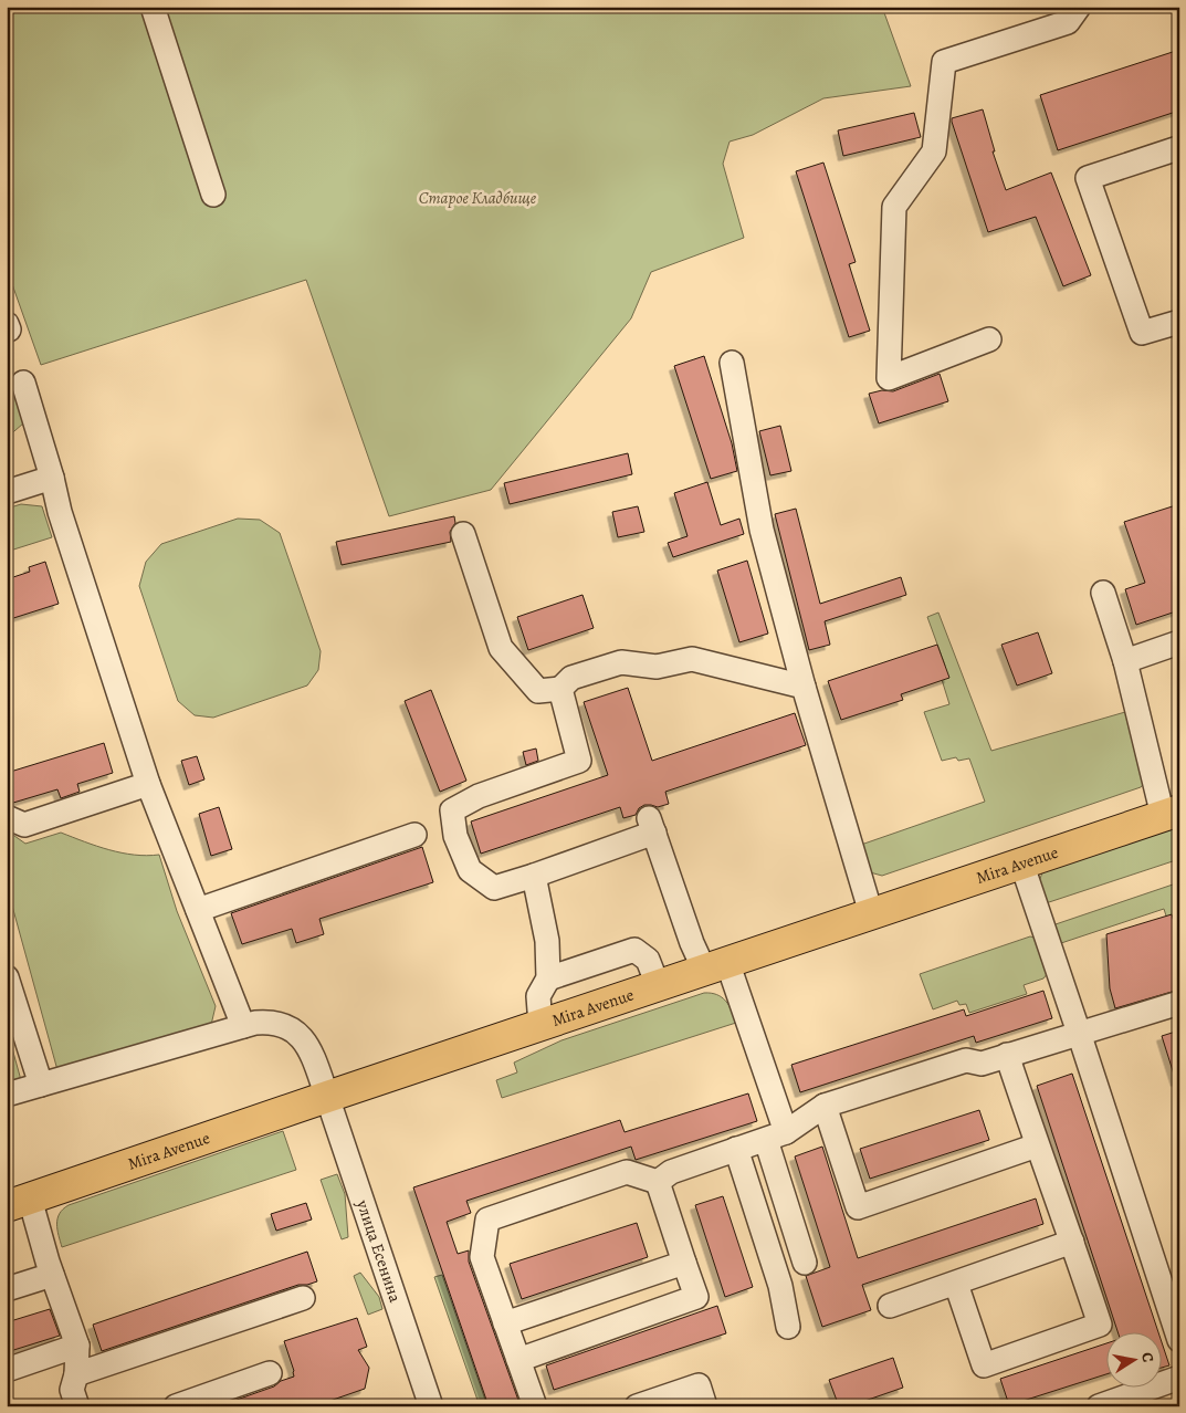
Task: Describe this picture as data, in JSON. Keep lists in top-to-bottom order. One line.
{"streets":{"main road":["Mira Avenue"],"street":["улица Есенина"]},"crossings":[["Mira Avenue","улица Есенина"]],"parks":["Старое Кладбище"],"north":"right"}
